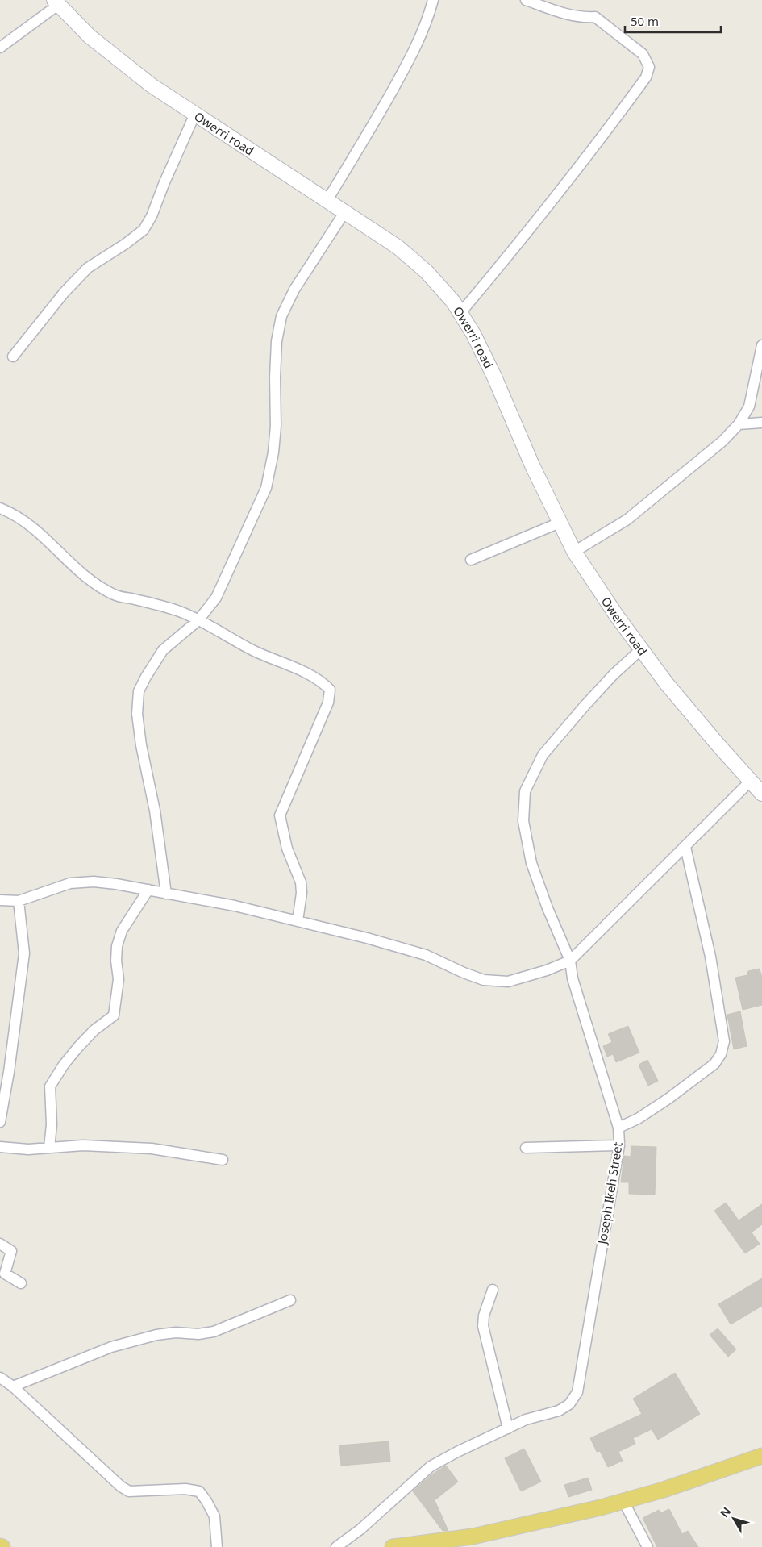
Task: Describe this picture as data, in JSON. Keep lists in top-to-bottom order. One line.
{"streets":{"main road":["Owerri road"],"street":["Joseph Ikeh Street"]},"crossings":[["Owerri road","Joseph Ikeh Street"]],"scale_bar":"50 m","north":"top left"}
